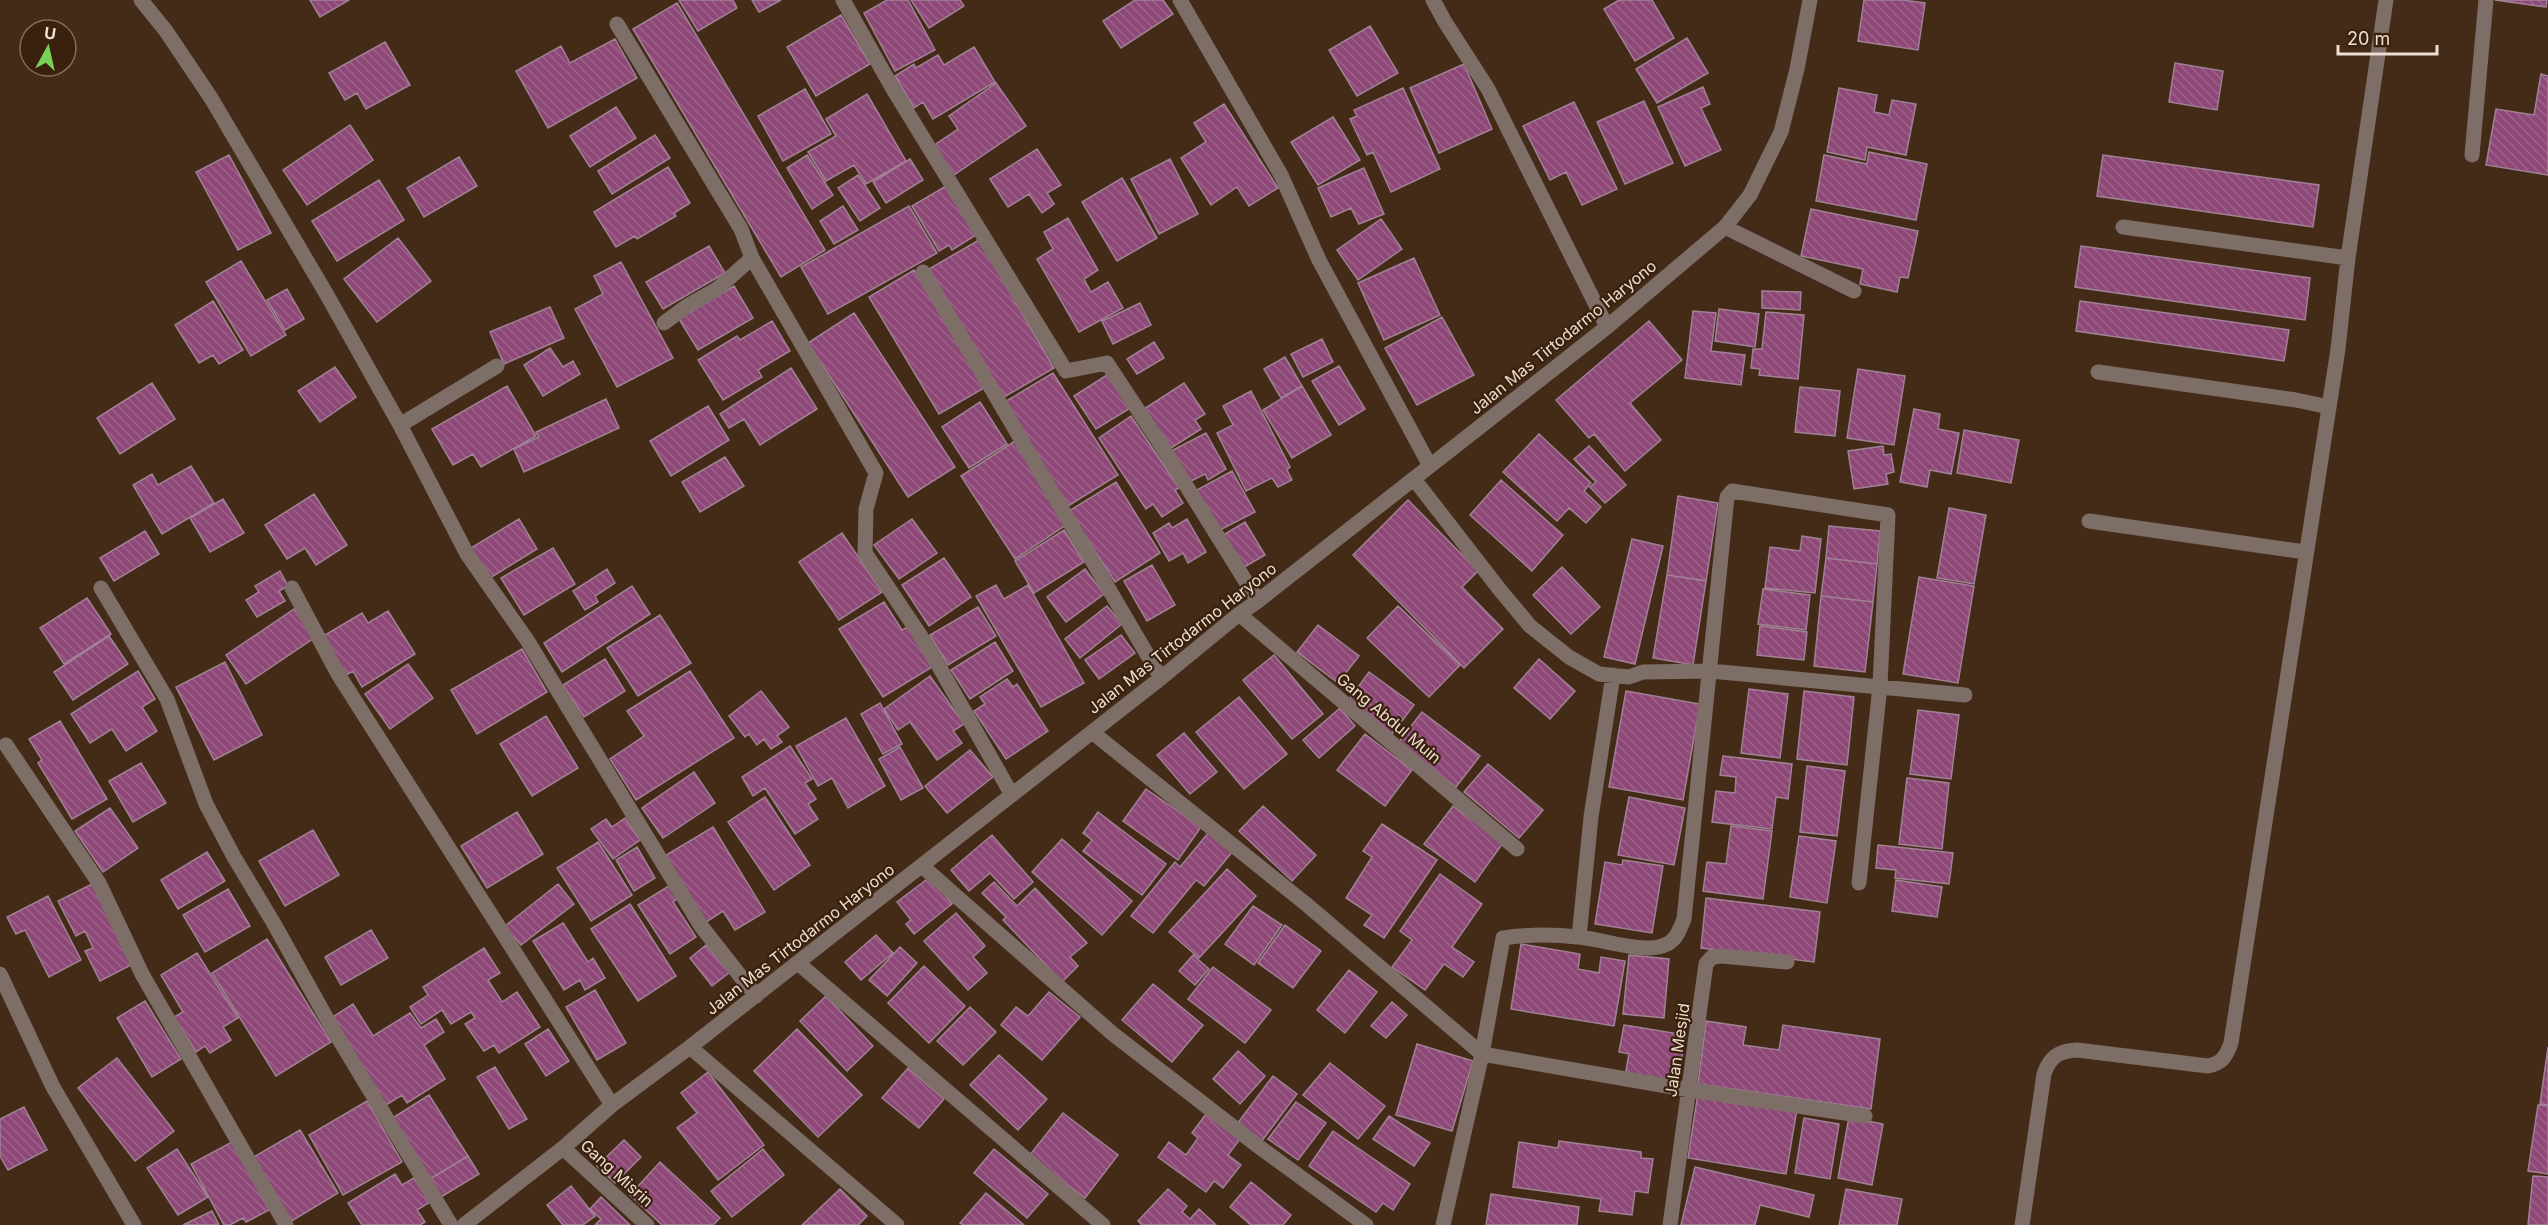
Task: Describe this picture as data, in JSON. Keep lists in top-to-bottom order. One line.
{"streets":{"street":["Jalan Mas Tirtodarmo Haryono","Gang Abdul Muin","Jalan Mesjid","Gang Misrin"]},"crossings":[["Jalan Mas Tirtodarmo Haryono","Gang Abdul Muin"],["Jalan Mas Tirtodarmo Haryono","Gang Misrin"]],"scale_bar":"20 m","north":"top"}
